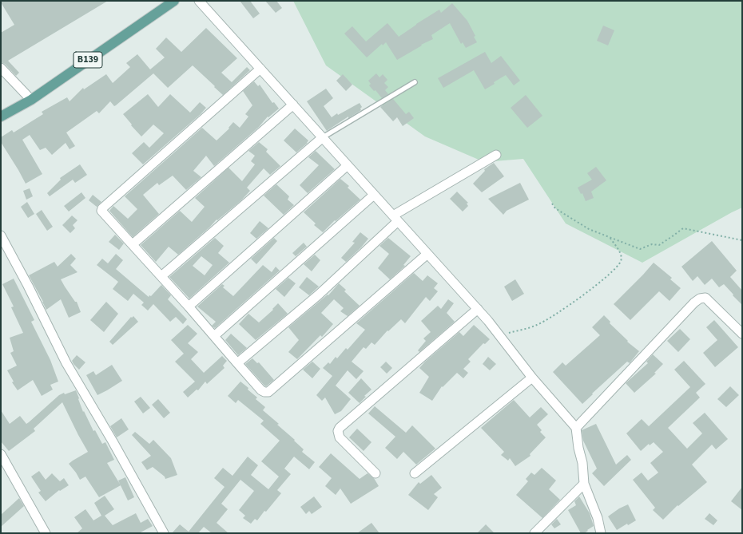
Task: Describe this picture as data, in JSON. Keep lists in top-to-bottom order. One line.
{"streets":{"main road":["B139"]}}
